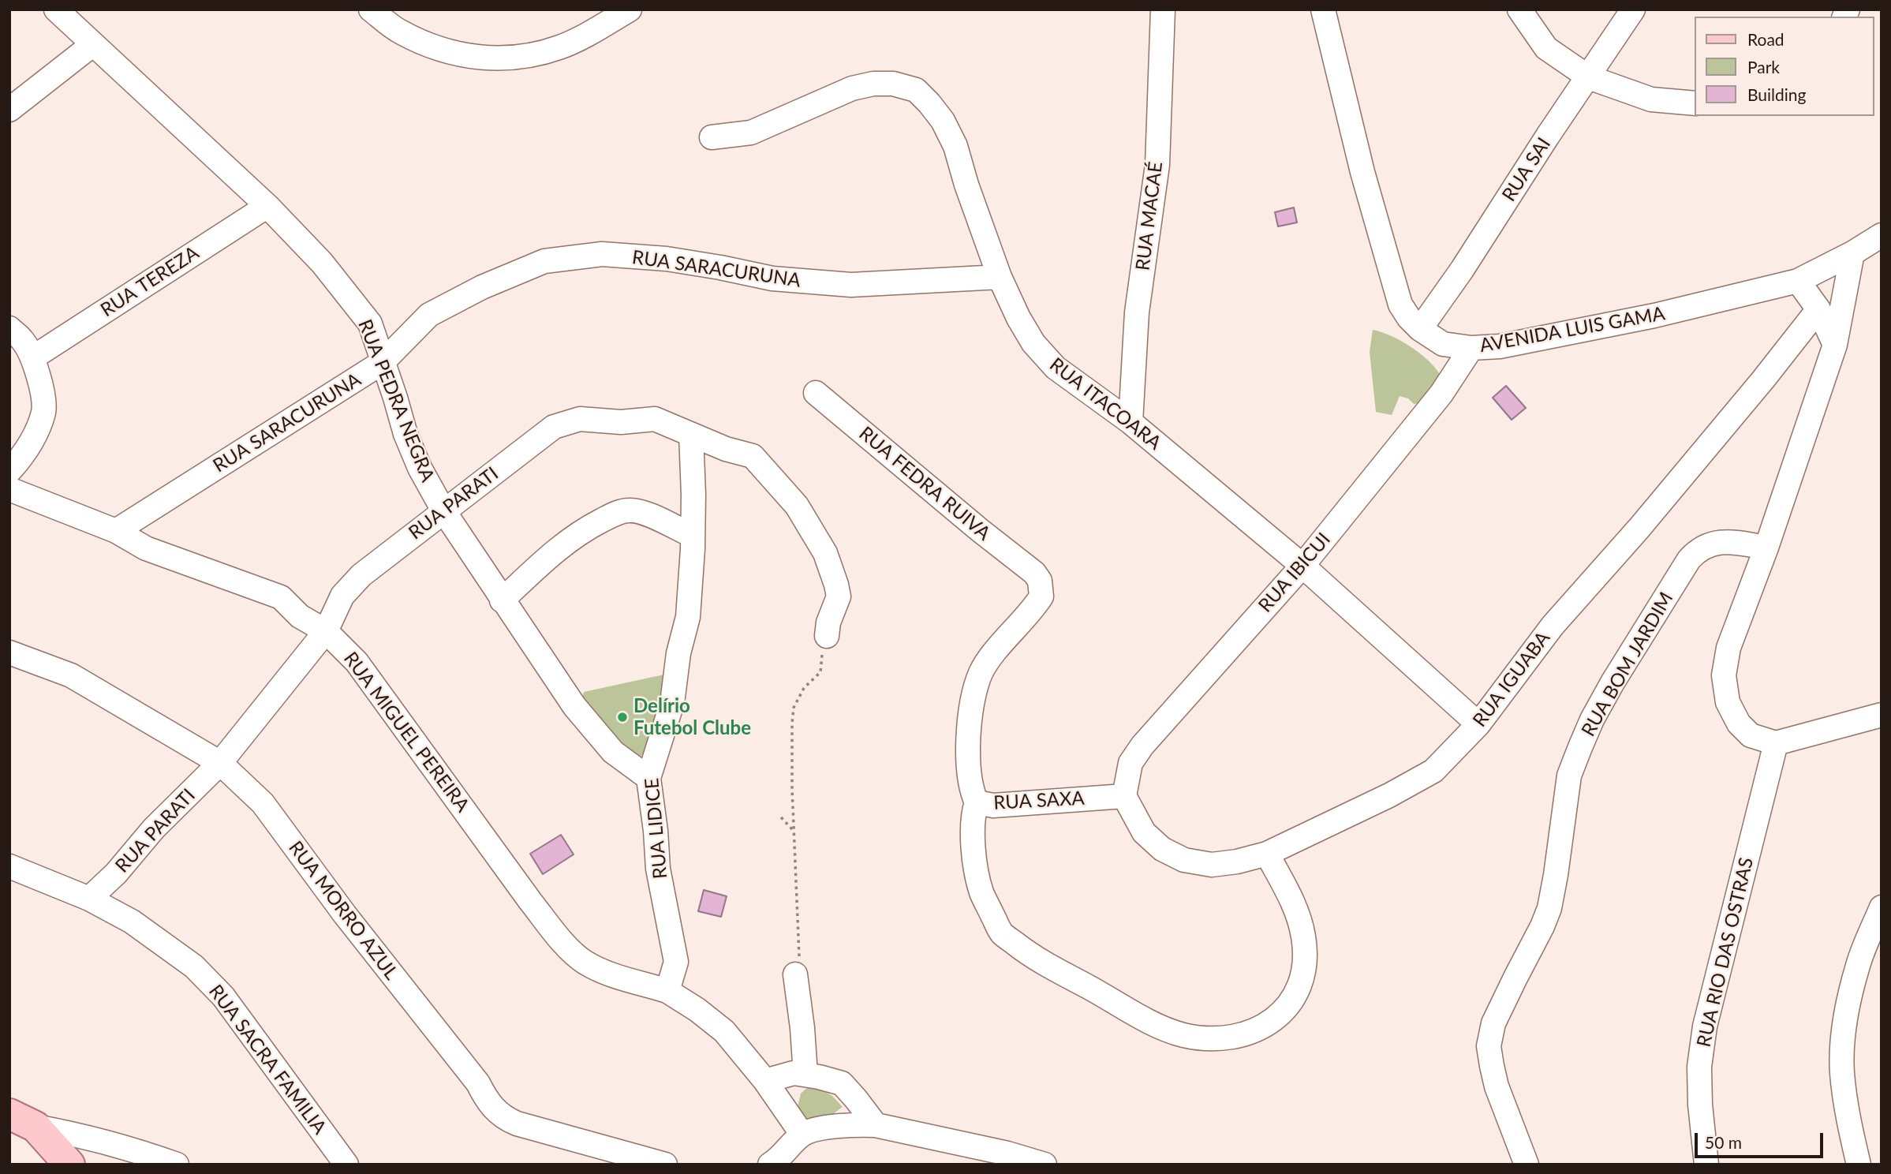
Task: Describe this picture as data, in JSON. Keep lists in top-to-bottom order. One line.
{"streets":{"street":["RUA SAI","RUA MACAÉ","RUA SARACURUNA","RUA TEREZA","AVENIDA LUIS GAMA","RUA PEDRA NEGRA","RUA ITACOARA","RUA FEDRA RUIVA","RUA PARATI","RUA IBICUI","RUA BOM JARDIM","RUA IGUABA","RUA MIGUEL PEREIRA","RUA SAXA","RUA LIDICE","RUA MORRO AZUL","RUA RIO DAS OSTRAS","RUA SACRA FAMILIA"]},"crossings":[["RUA SAI","AVENIDA LUIS GAMA"],["RUA MACAÉ","RUA ITACOARA"],["RUA SARACURUNA","RUA PEDRA NEGRA"],["RUA SARACURUNA","RUA ITACOARA"],["RUA SARACURUNA","RUA MIGUEL PEREIRA"],["RUA TEREZA","RUA PEDRA NEGRA"],["AVENIDA LUIS GAMA","RUA IBICUI"],["RUA PEDRA NEGRA","RUA PARATI"],["RUA PEDRA NEGRA","RUA LIDICE"],["RUA ITACOARA","RUA IBICUI"],["RUA ITACOARA","RUA IGUABA"],["RUA FEDRA RUIVA","RUA SAXA"],["RUA PARATI","RUA MIGUEL PEREIRA"],["RUA PARATI","RUA LIDICE"],["RUA PARATI","RUA MORRO AZUL"],["RUA PARATI","RUA SACRA FAMILIA"],["RUA IBICUI","RUA IGUABA"],["RUA IBICUI","RUA SAXA"],["RUA IGUABA","RUA SAXA"],["RUA MIGUEL PEREIRA","RUA LIDICE"]],"places":["Delírio Futebol Clube"],"legend":["Road","Park","Building"],"scale_bar":"50 m"}
